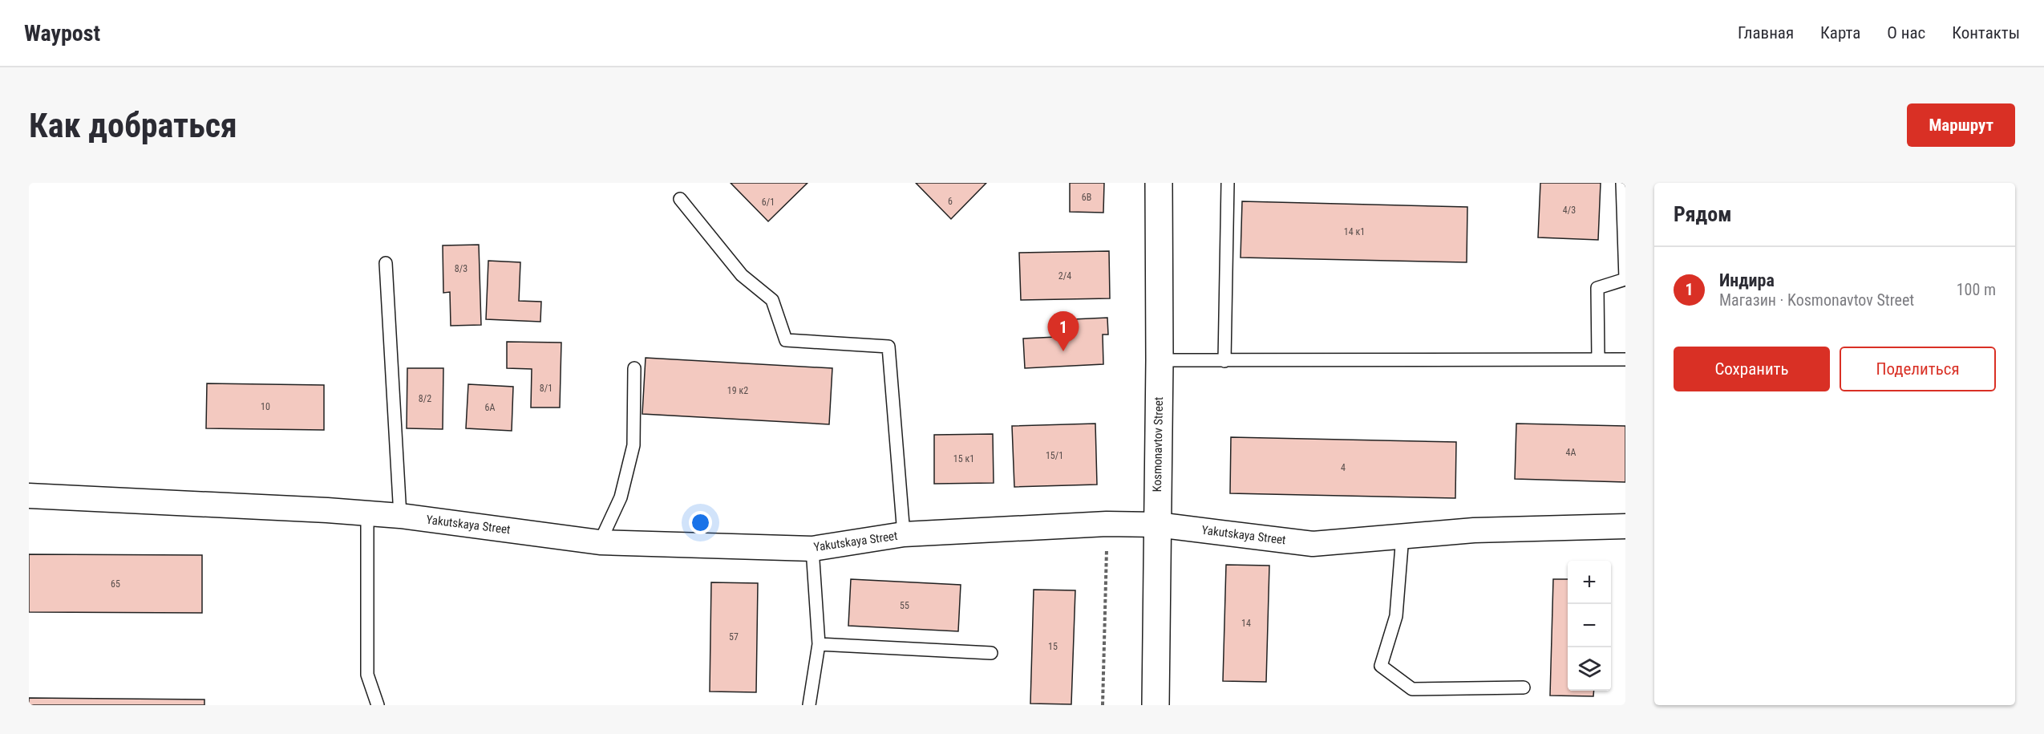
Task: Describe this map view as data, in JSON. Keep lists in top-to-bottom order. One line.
{"streets":{"street":["Kosmonavtov Street","Yakutskaya Street"]},"crossings":[["Kosmonavtov Street","Yakutskaya Street"]],"house_numbers":["6В","6","6/1","4/3","14 к1","8/3","2/4","8/1","19 к2","8/2","10","6А","4А","15/1","15 к1","4","65","55","14","57","15"],"page":{"header":"Waypost","nav":["Главная","Карта","О нас","Контакты"],"buttons":["Маршрут",["Сохранить","Поделиться"]],"title":"Как добраться","heading":"Рядом","list":[{"mark":"1","name":"Индира","note":"Магазин · Kosmonavtov Street","value":"100 m"}],"pins":"1","map_buttons":["+","−"]}}
